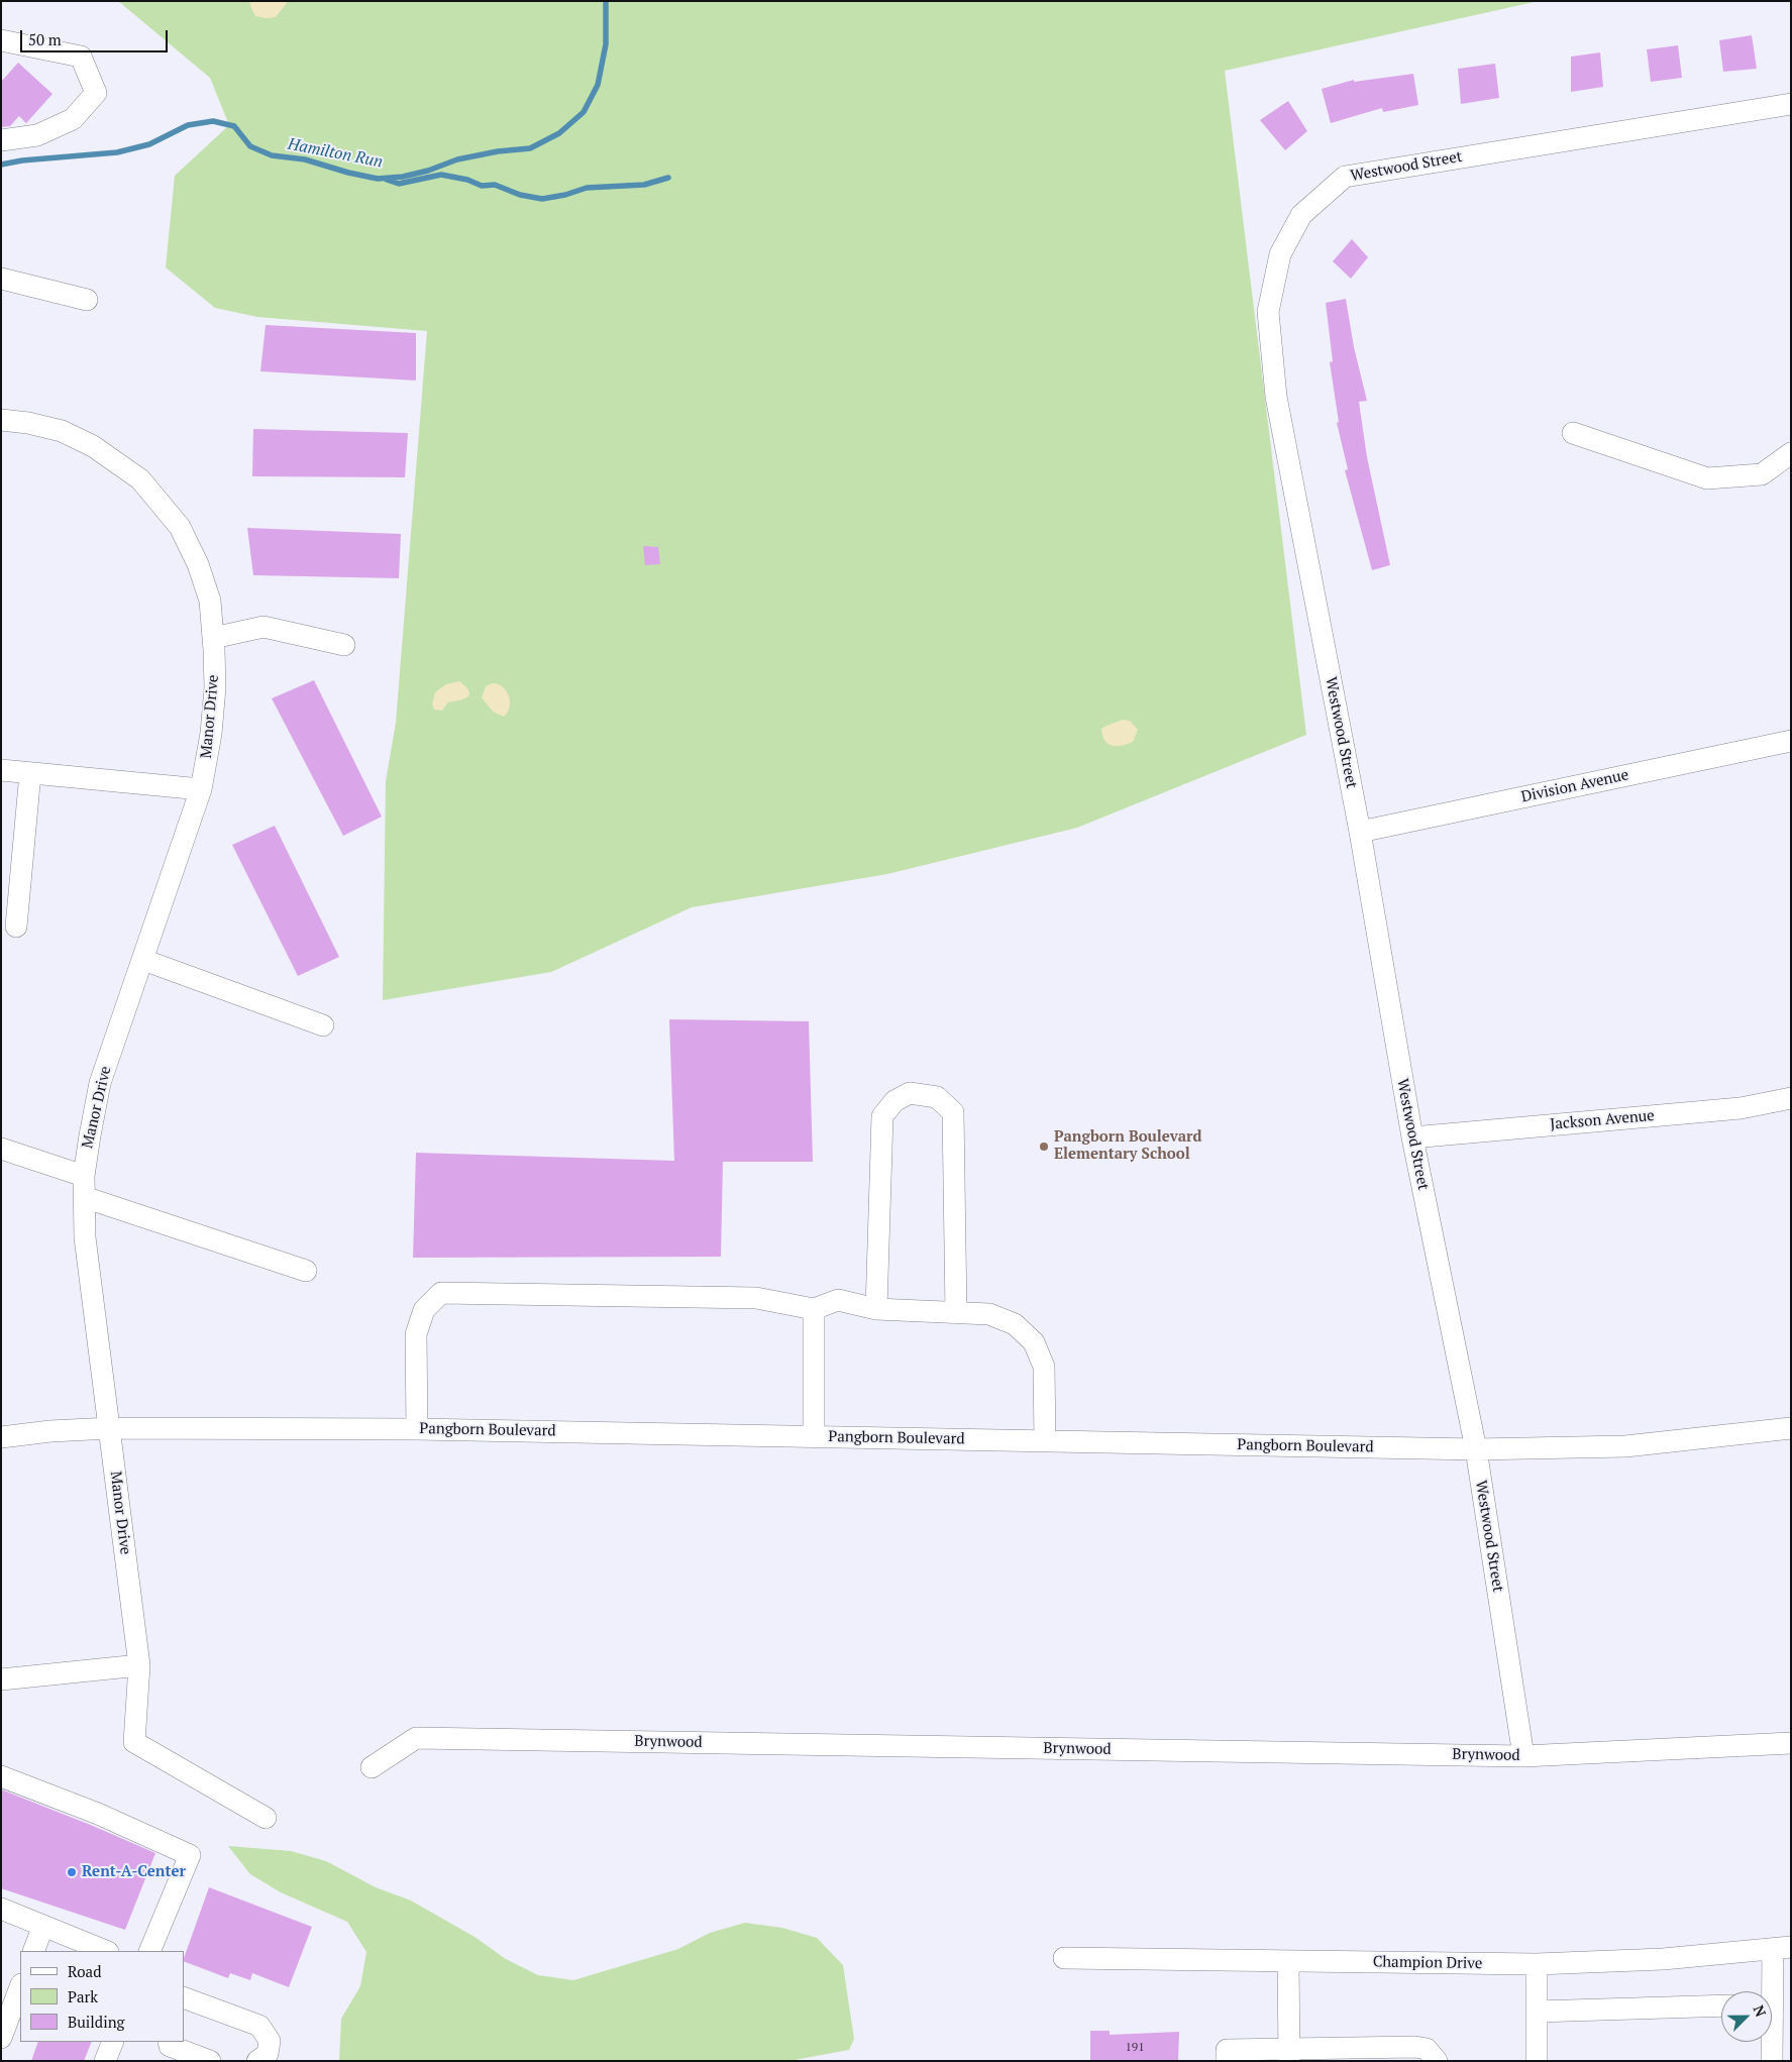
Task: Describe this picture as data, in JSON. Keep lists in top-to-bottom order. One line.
{"streets":{"street":["Westwood Street","Manor Drive","Division Avenue","Jackson Avenue","Pangborn Boulevard","Brynwood","Champion Drive"]},"crossings":[["Westwood Street","Division Avenue"],["Westwood Street","Jackson Avenue"],["Westwood Street","Pangborn Boulevard"],["Westwood Street","Brynwood"],["Manor Drive","Pangborn Boulevard"]],"water":["Hamilton Run"],"places":["Pangborn Boulevard Elementary School","Rent-A-Center"],"house_numbers":["191"],"legend":["Road","Park","Building"],"scale_bar":"50 m","north":"top right"}
